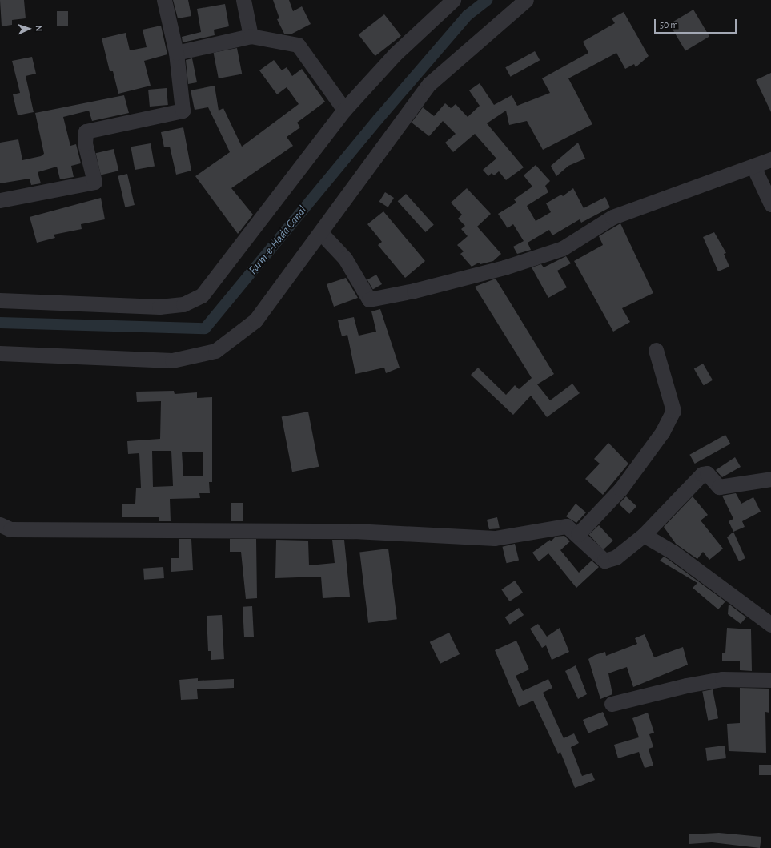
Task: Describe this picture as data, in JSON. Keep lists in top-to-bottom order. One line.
{"water":["Farm-e-Hada Canal"],"scale_bar":"50 m","north":"right"}
